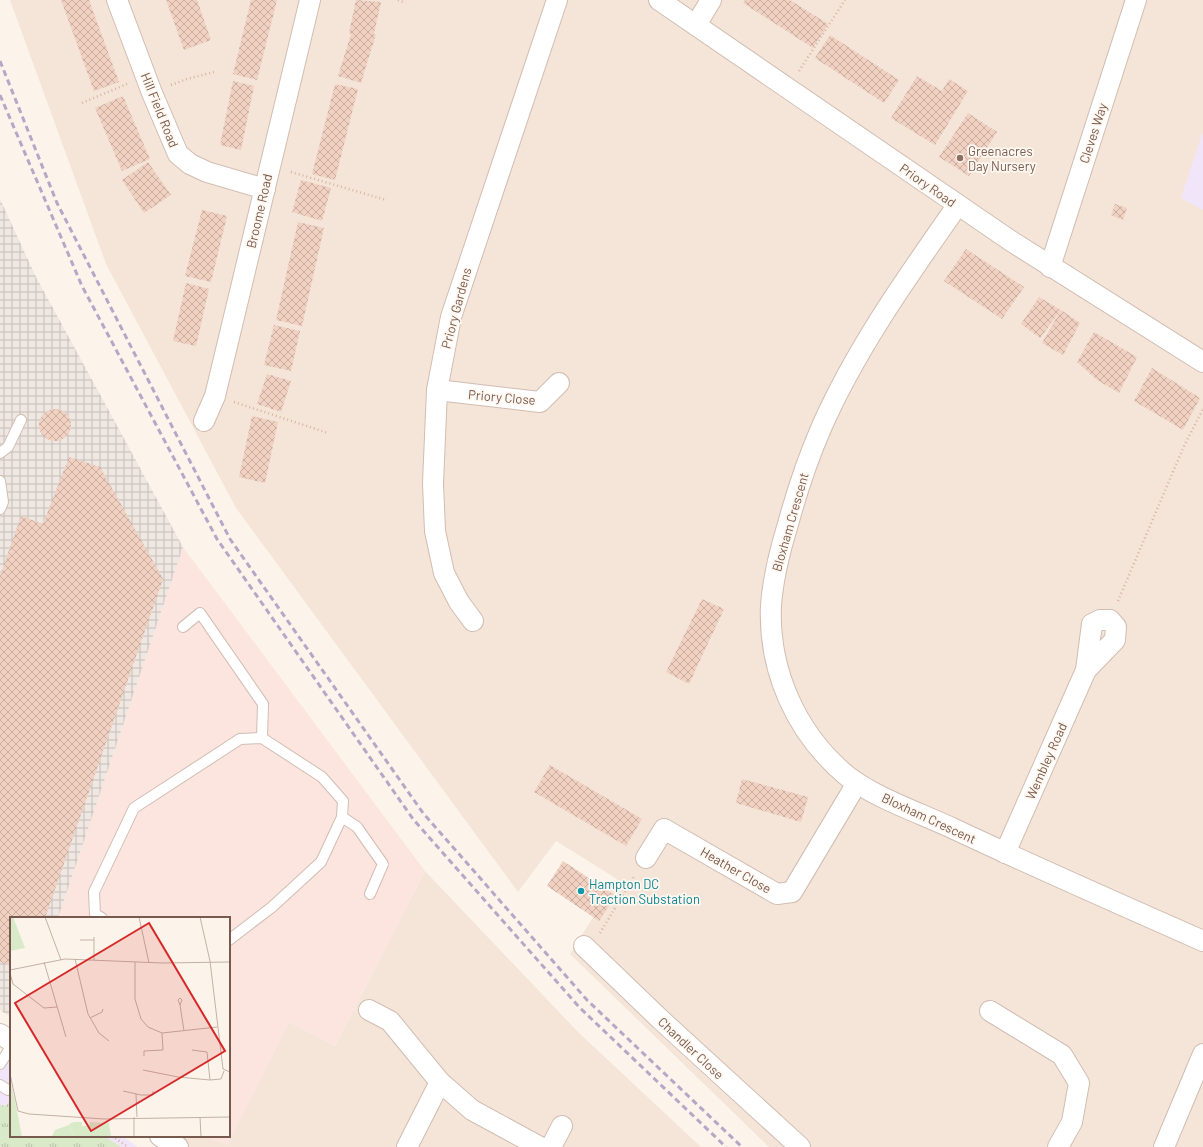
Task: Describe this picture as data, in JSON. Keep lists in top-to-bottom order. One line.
{"streets":{"street":["Hill Field Road","Cleves Way","Priory Road","Broome Road","Priory Gardens","Priory Close","Bloxham Crescent","Wembley Road","Heather Close","Chandler Close"]},"crossings":[["Hill Field Road","Broome Road"],["Cleves Way","Priory Road"],["Priory Road","Bloxham Crescent"],["Priory Gardens","Priory Close"],["Bloxham Crescent","Wembley Road"],["Bloxham Crescent","Heather Close"]],"places":["Greenacres Day Nursery","Hampton DC Traction Substation"]}
